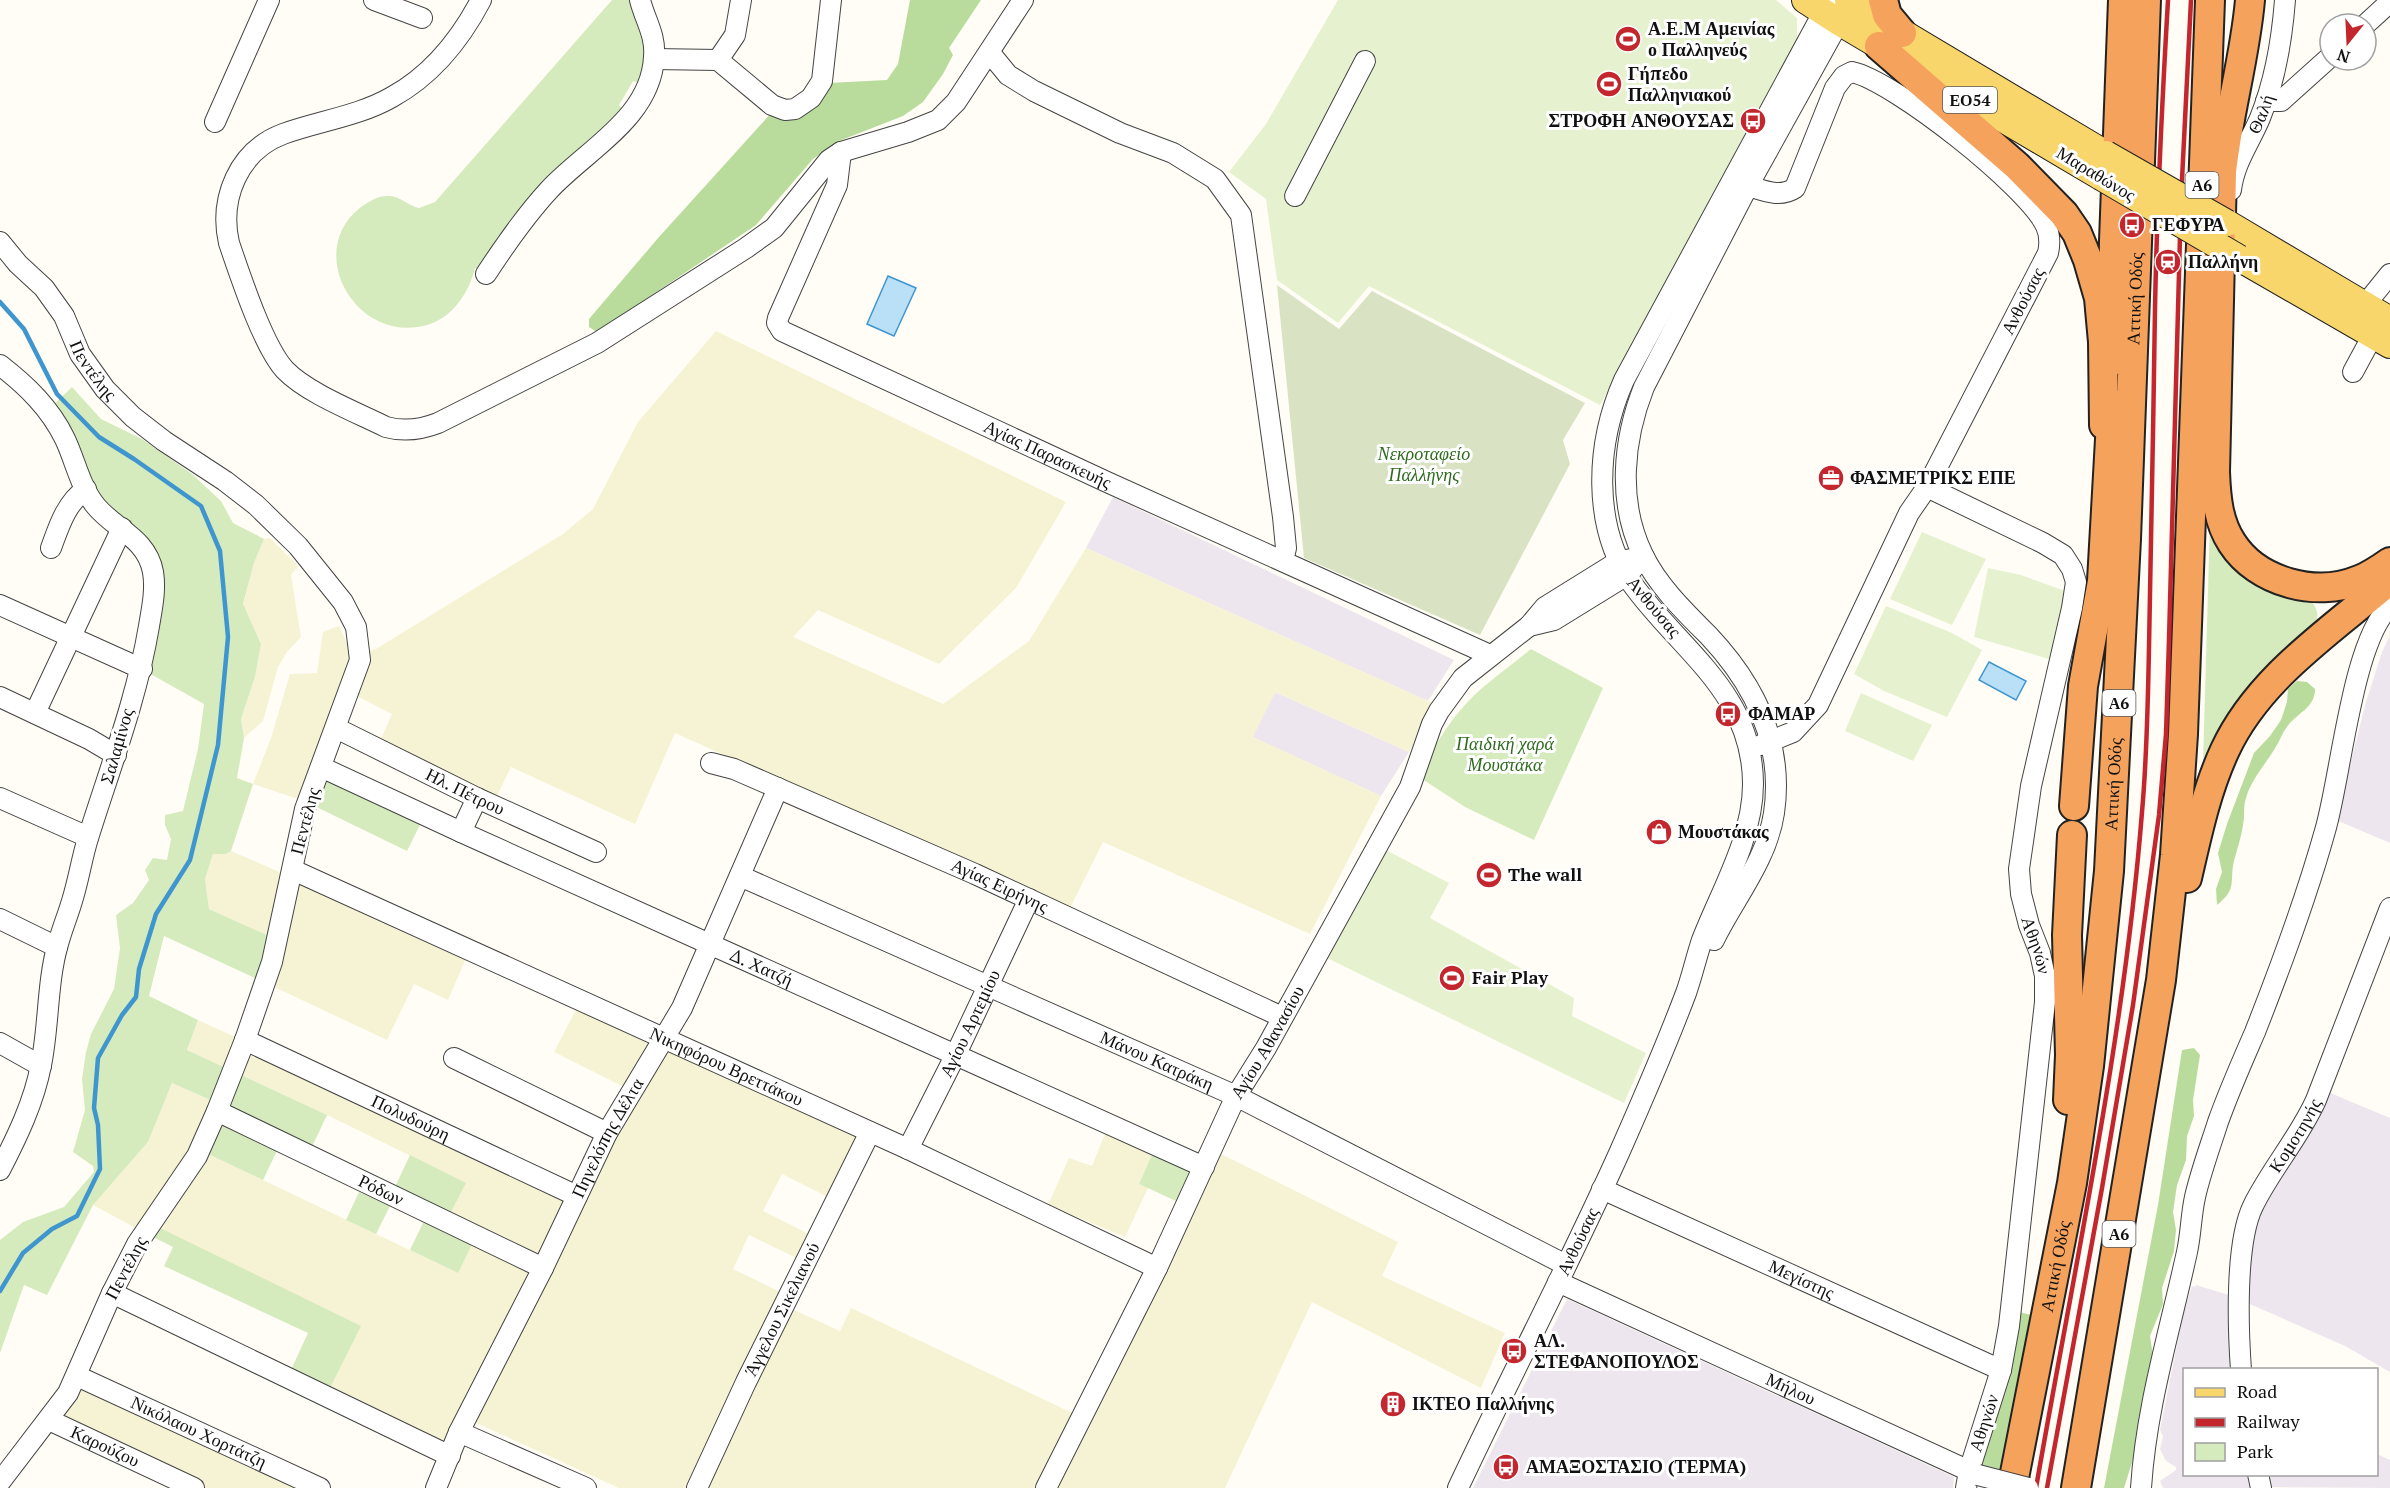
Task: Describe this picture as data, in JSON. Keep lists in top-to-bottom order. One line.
{"streets":{"highway":["Α6","Αττική Οδός"],"main road":["ΕΟ54","Μαραθώνος"],"street":["Θαλή","Ανθούσας","Πεντέλης","Αγίας Παρασκευής","Σαλαμίνος","Ηλ. Πέτρου","Αγίας Ειρήνης","Αθηνών","Δ. Χατζή","Αγίου Αρτεμίου","Αγίου Αθανασίου","Μάνου Κατράκη","Νικηφόρου Βρεττάκου","Πολυδούρη","Κομοτηνής","Πηνελόπης Δέλτα","Ρόδων","Μεγίστης","Άγγελου Σικελιανού","Μήλου","Νικόλαου Χορτάτζη","Καρούζου"]},"crossings":[["Θαλή","Μαραθώνος"],["Μαραθώνος","Ανθούσας"],["Ανθούσας","Αθηνών"],["Ανθούσας","Αγίου Αθανασίου"],["Ανθούσας","Μάνου Κατράκη"],["Ανθούσας","Μεγίστης"],["Ανθούσας","Μήλου"],["Πεντέλης","Ηλ. Πέτρου"],["Πεντέλης","Δ. Χατζή"],["Πεντέλης","Νικηφόρου Βρεττάκου"],["Πεντέλης","Πολυδούρη"],["Πεντέλης","Ρόδων"],["Πεντέλης","Νικόλαου Χορτάτζη"],["Πεντέλης","Καρούζου"],["Αγίας Παρασκευής","Αγίου Αθανασίου"],["Αγίας Ειρήνης","Αγίου Αρτεμίου"],["Αγίας Ειρήνης","Αγίου Αθανασίου"],["Αγίας Ειρήνης","Πηνελόπης Δέλτα"],["Αθηνών","Μεγίστης"],["Αθηνών","Μήλου"],["Δ. Χατζή","Αγίου Αρτεμίου"],["Δ. Χατζή","Αγίου Αθανασίου"],["Δ. Χατζή","Πηνελόπης Δέλτα"],["Αγίου Αρτεμίου","Μάνου Κατράκη"],["Αγίου Αρτεμίου","Νικηφόρου Βρεττάκου"],["Αγίου Αθανασίου","Μάνου Κατράκη"],["Αγίου Αθανασίου","Νικηφόρου Βρεττάκου"],["Μάνου Κατράκη","Πηνελόπης Δέλτα"],["Μάνου Κατράκη","Μήλου"],["Νικηφόρου Βρεττάκου","Πηνελόπης Δέλτα"],["Νικηφόρου Βρεττάκου","Άγγελου Σικελιανού"],["Πολυδούρη","Πηνελόπης Δέλτα"],["Πηνελόπης Δέλτα","Ρόδων"]],"parks":["Νεκροταφείο Παλλήνης","Παιδική χαρά Μουστάκα"],"places":{"sports":["Α.Ε.Μ Αμεινίας ο Παλληνεύς","Γήπεδο Παλληνιακού","The wall","Fair Play"],"bus stop":["ΣΤΡΟΦΗ ΑΝΘΟΥΣΑΣ","ΓΕΦΥΡΑ","ΦΑΜΑΡ","ΑΛ. ΣΤΕΦΑΝΟΠΟΥΛΟΣ","ΑΜΑΞΟΣΤΑΣΙΟ (ΤΕΡΜΑ)"],"station":["Παλλήνη"],"office":["ΦΑΣΜΕΤΡΙΚΣ ΕΠΕ"],"shop":["Μουστάκας"],"building":["ΙΚΤΕΟ Παλλήνης"]},"legend":["Road","Railway","Park"],"north":"bottom"}
